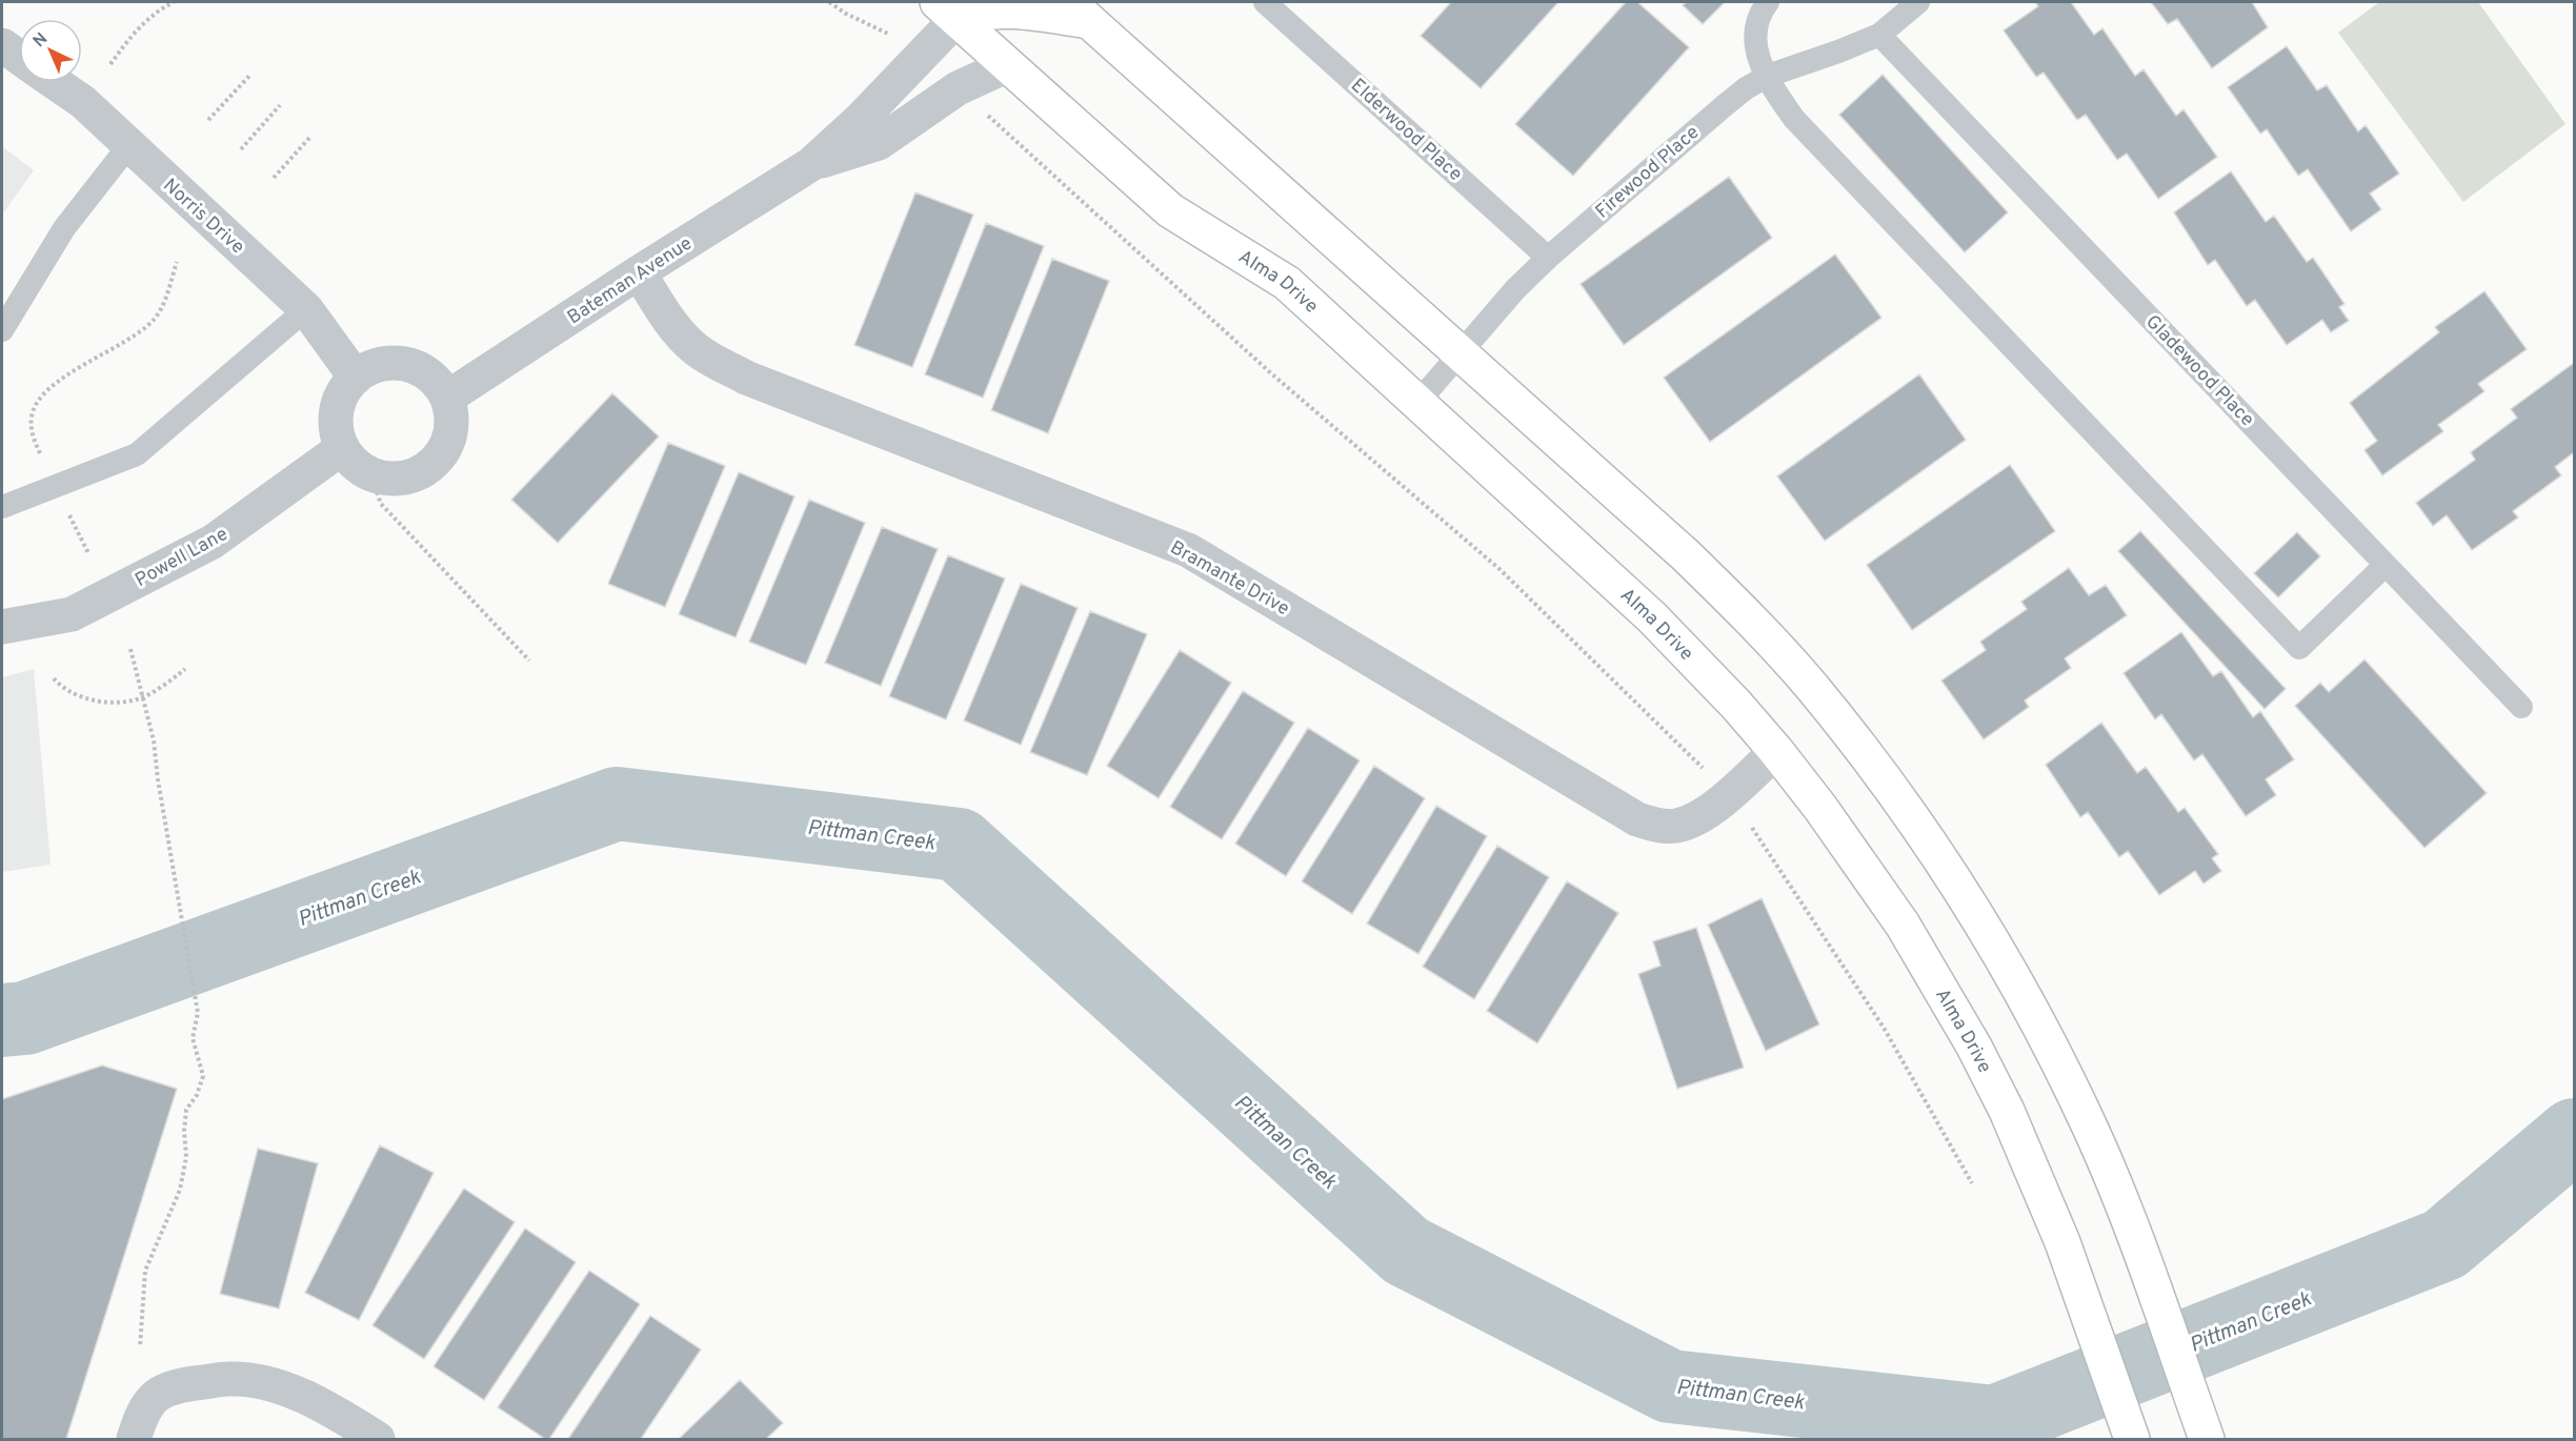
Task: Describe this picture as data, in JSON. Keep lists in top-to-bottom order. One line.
{"streets":{"main road":["Alma Drive"],"street":["Norris Drive","Bateman Avenue","Powell Lane","Bramante Drive"],"lane":["Elderwood Place","Firewood Place","Gladewood Place"]},"crossings":[["Elderwood Place","Firewood Place"],["Firewood Place","Alma Drive"],["Firewood Place","Gladewood Place"],["Norris Drive","Bateman Avenue"],["Norris Drive","Powell Lane"],["Bateman Avenue","Alma Drive"],["Bateman Avenue","Powell Lane"],["Bateman Avenue","Bramante Drive"],["Alma Drive","Bramante Drive"]],"water":["Pittman Creek"],"north":"top left"}
